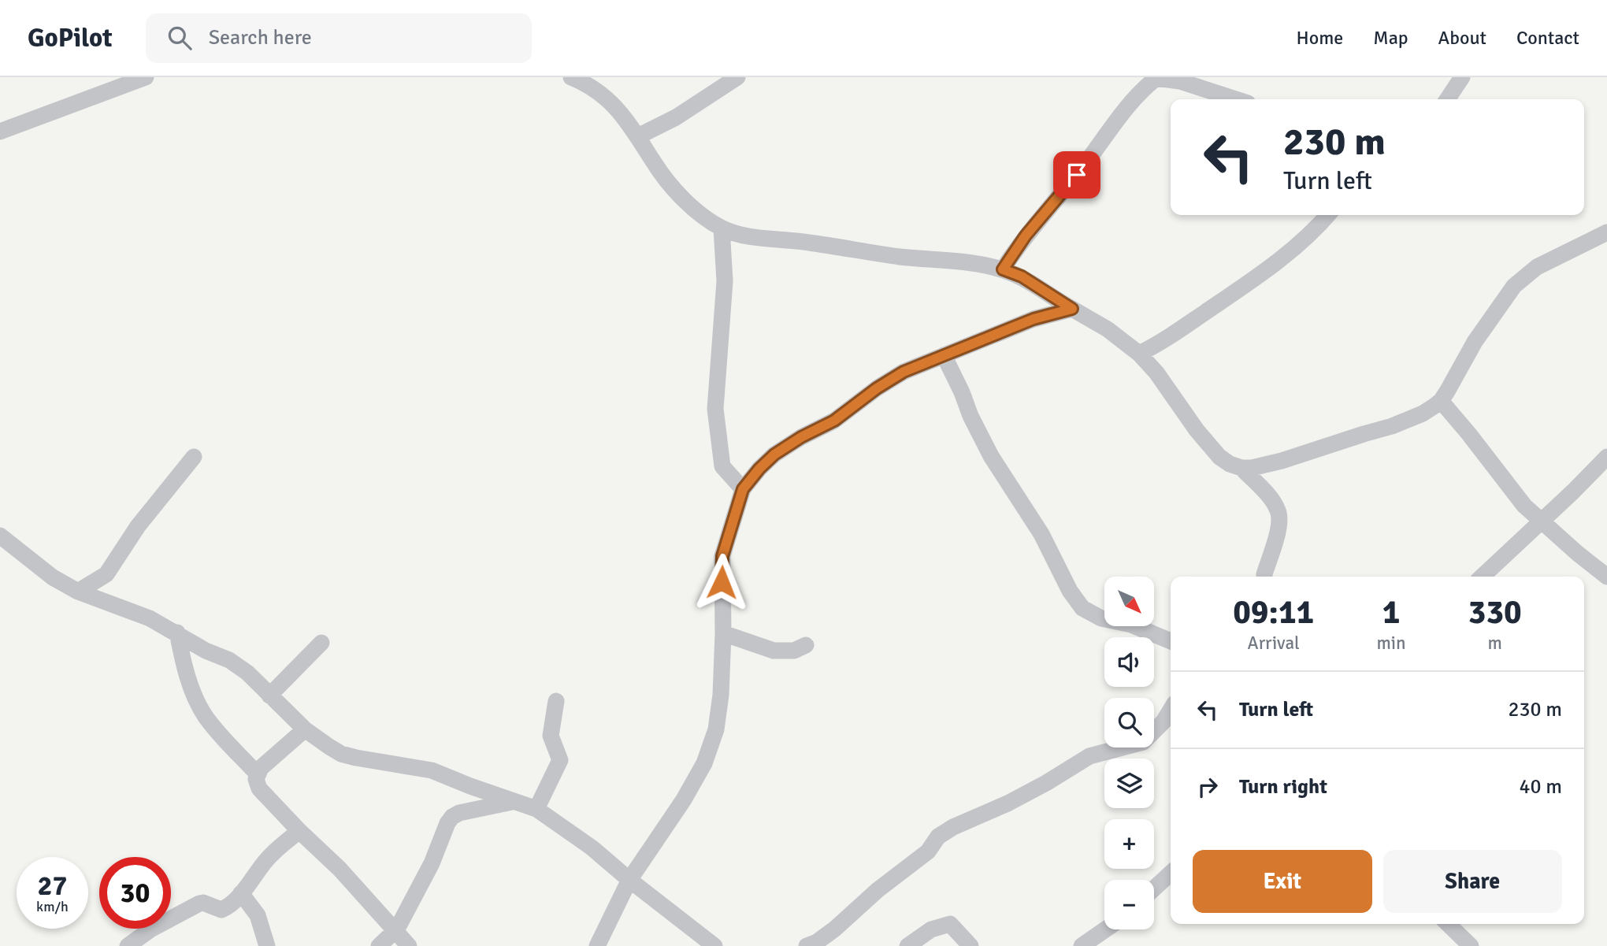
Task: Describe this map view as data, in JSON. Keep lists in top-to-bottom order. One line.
{"north":"bottom right","page":{"header":"GoPilot","search":"Search here","nav":["Home","Map","About","Contact"],"turn":["230 m","Turn left"],"map_buttons":["+","−"],"eta":["09:11","Arrival","1","min","330","m"],"list":[{"name":"Turn left","value":"230 m"},{"name":"Turn right","value":"40 m"}],"buttons":["Exit","Share"],"speed":"27 km/h","limit":"30"}}
